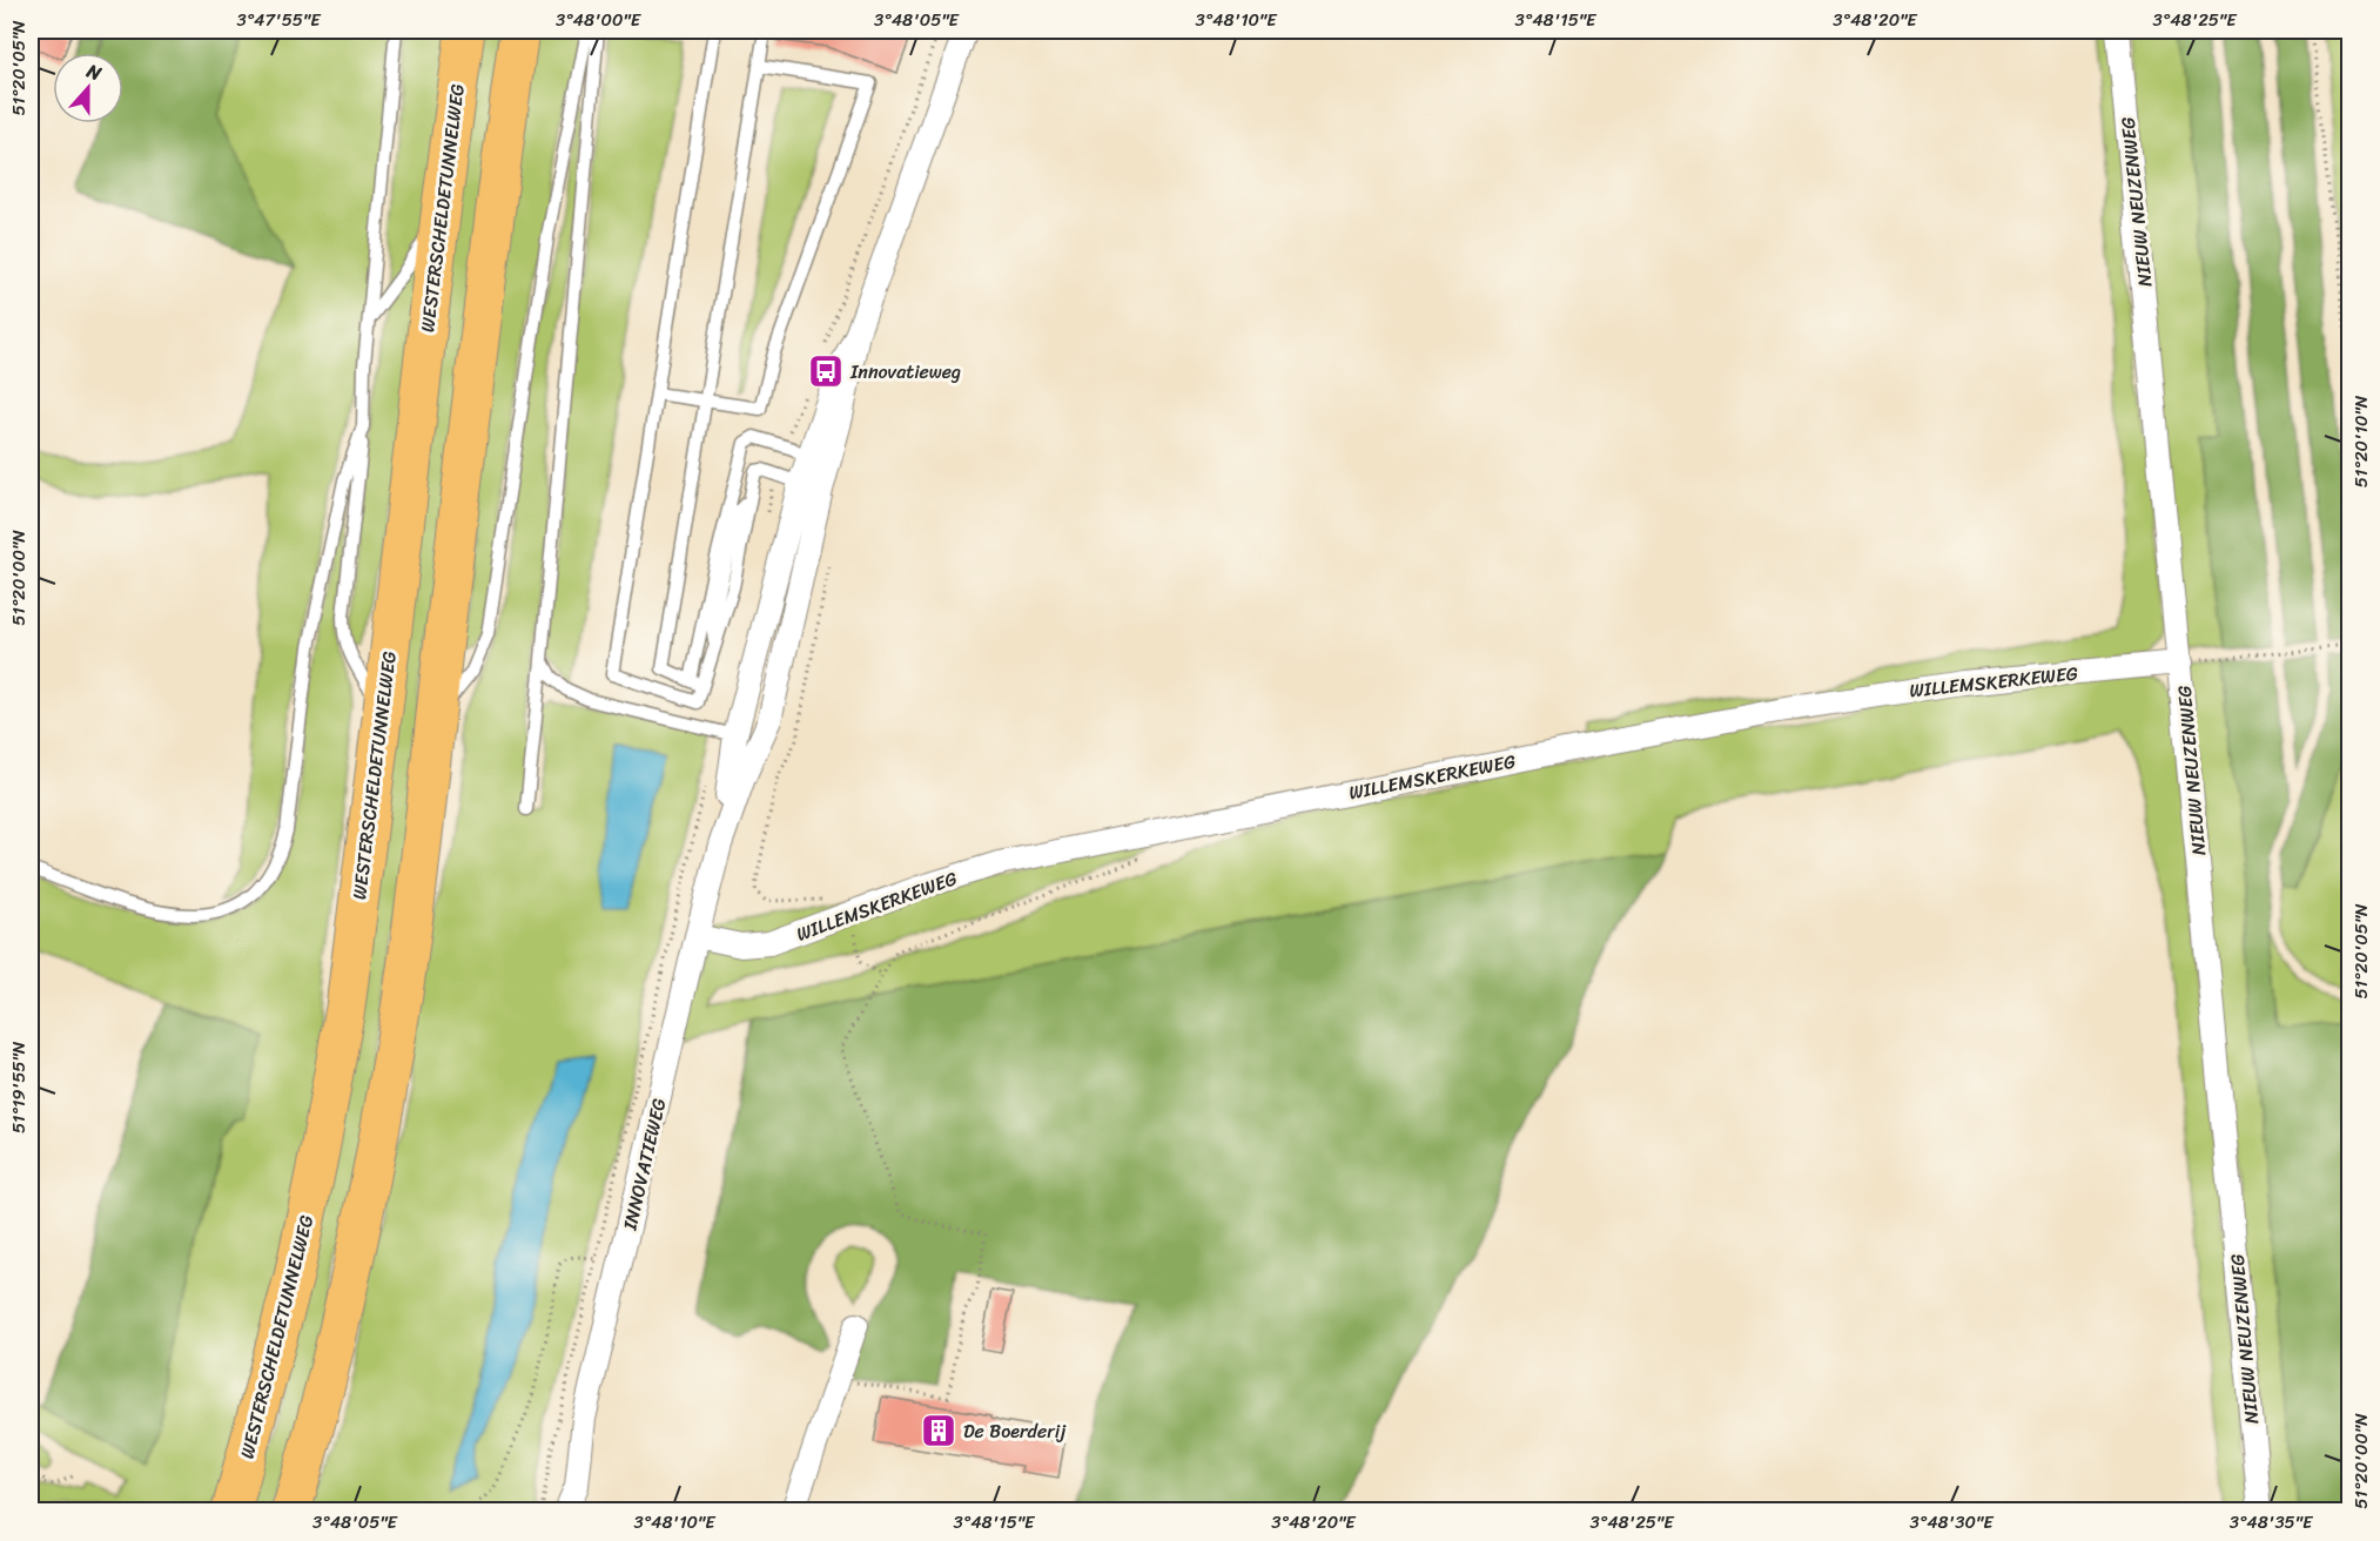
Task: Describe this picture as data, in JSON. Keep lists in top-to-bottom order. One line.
{"streets":{"highway":["WESTERSCHELDETUNNELWEG"],"street":["NIEUW NEUZENWEG","WILLEMSKERKEWEG","INNOVATIEWEG"]},"crossings":[["NIEUW NEUZENWEG","WILLEMSKERKEWEG"],["WILLEMSKERKEWEG","INNOVATIEWEG"]],"places":{"bus stop":["Innovatieweg"],"building":["De Boerderij"]},"north":"top","coordinates":["3°47'55\"E","3°48'00\"E","3°48'05\"E","3°48'10\"E","3°48'15\"E","3°48'20\"E","3°48'25\"E","51°20'05\"N","51°20'10\"N","51°20'00\"N","51°19'55\"N","3°48'30\"E","3°48'35\"E"]}
